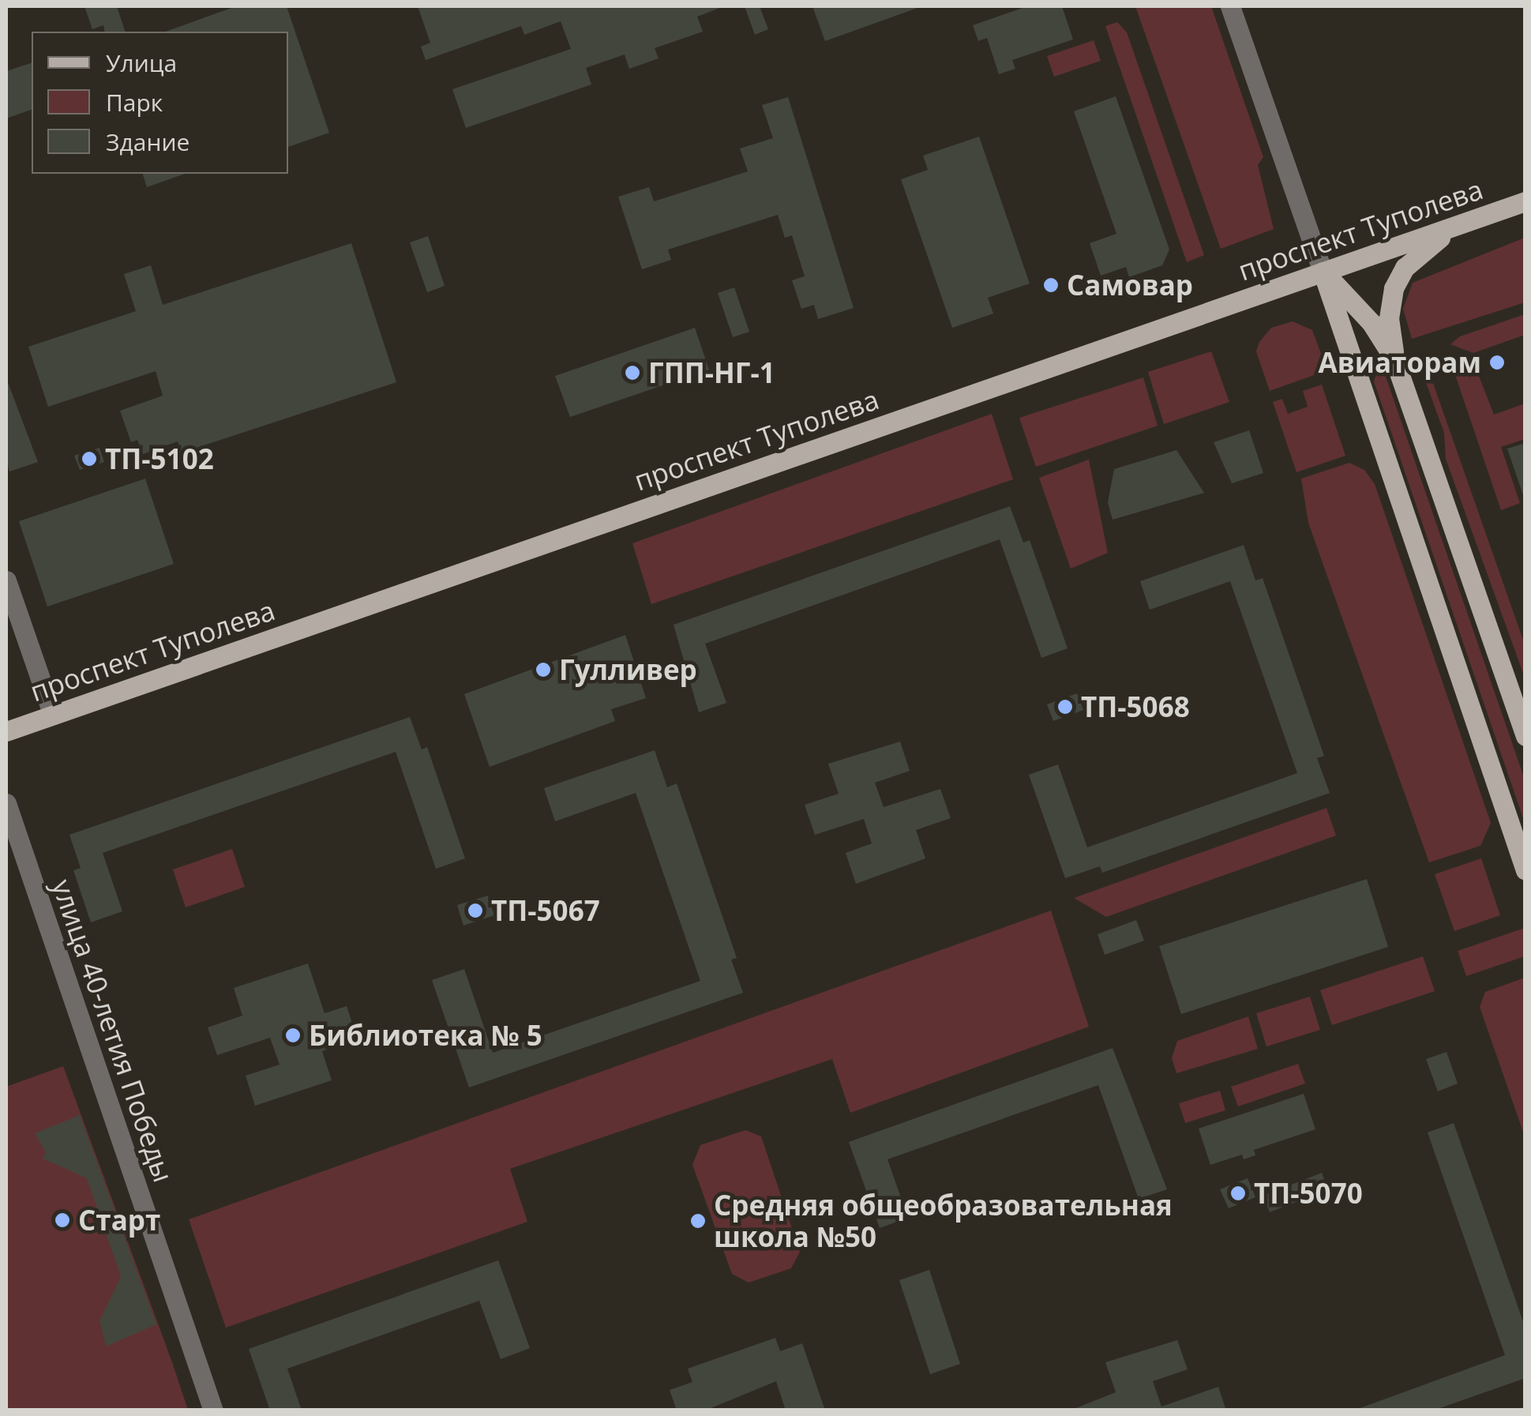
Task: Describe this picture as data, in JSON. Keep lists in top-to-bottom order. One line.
{"streets":{"main road":["проспект Туполева"],"street":["улица 40-летия Победы"]},"places":["Самовар","Авиаторам","ГПП-НГ-1","ТП-5102","Гулливер","ТП-5068","ТП-5067","Библиотека № 5","ТП-5070","Старт","Средняя общеобразовательная школа №50"],"legend":["Улица","Парк","Здание"]}
